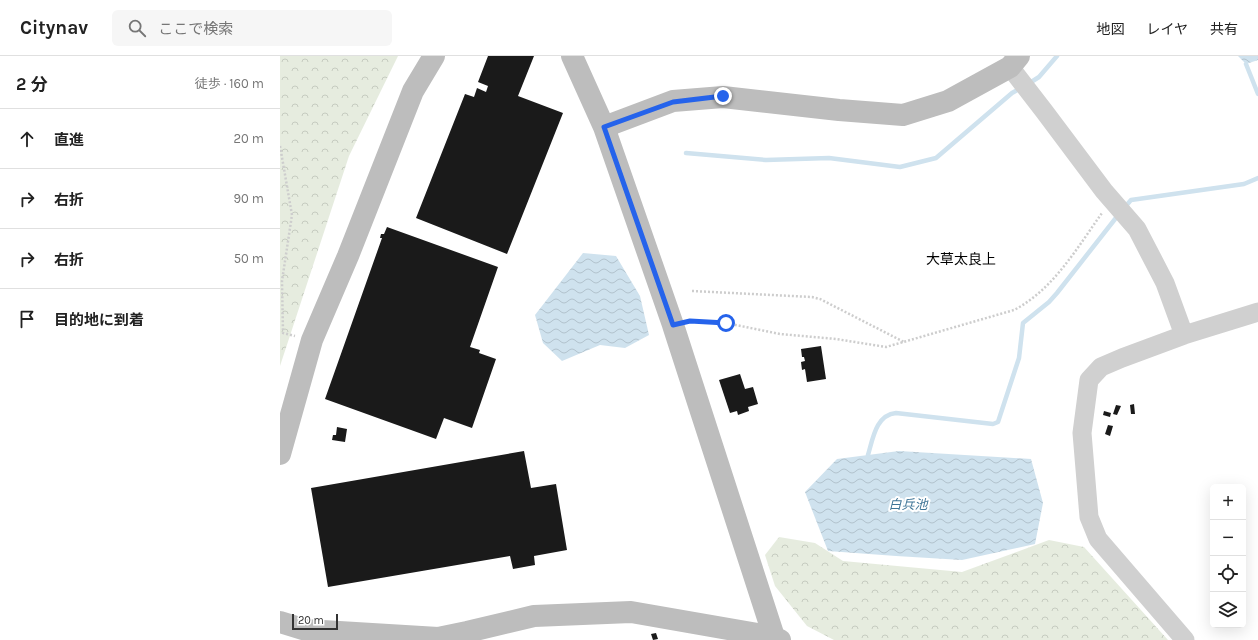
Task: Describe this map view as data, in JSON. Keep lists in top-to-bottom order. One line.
{"districts":["大草太良上"],"water":["白兵池"],"scale_bar":"20 m","page":{"header":"Citynav","search":"ここで検索","nav":["地図","レイヤ","共有"],"heading":["2 分","徒歩 · 160 m"],"list":[["直進","20 m"],["右折","90 m"],["右折","50 m"],"目的地に到着"],"map_buttons":["+","−"],"scale":"20 m"}}
